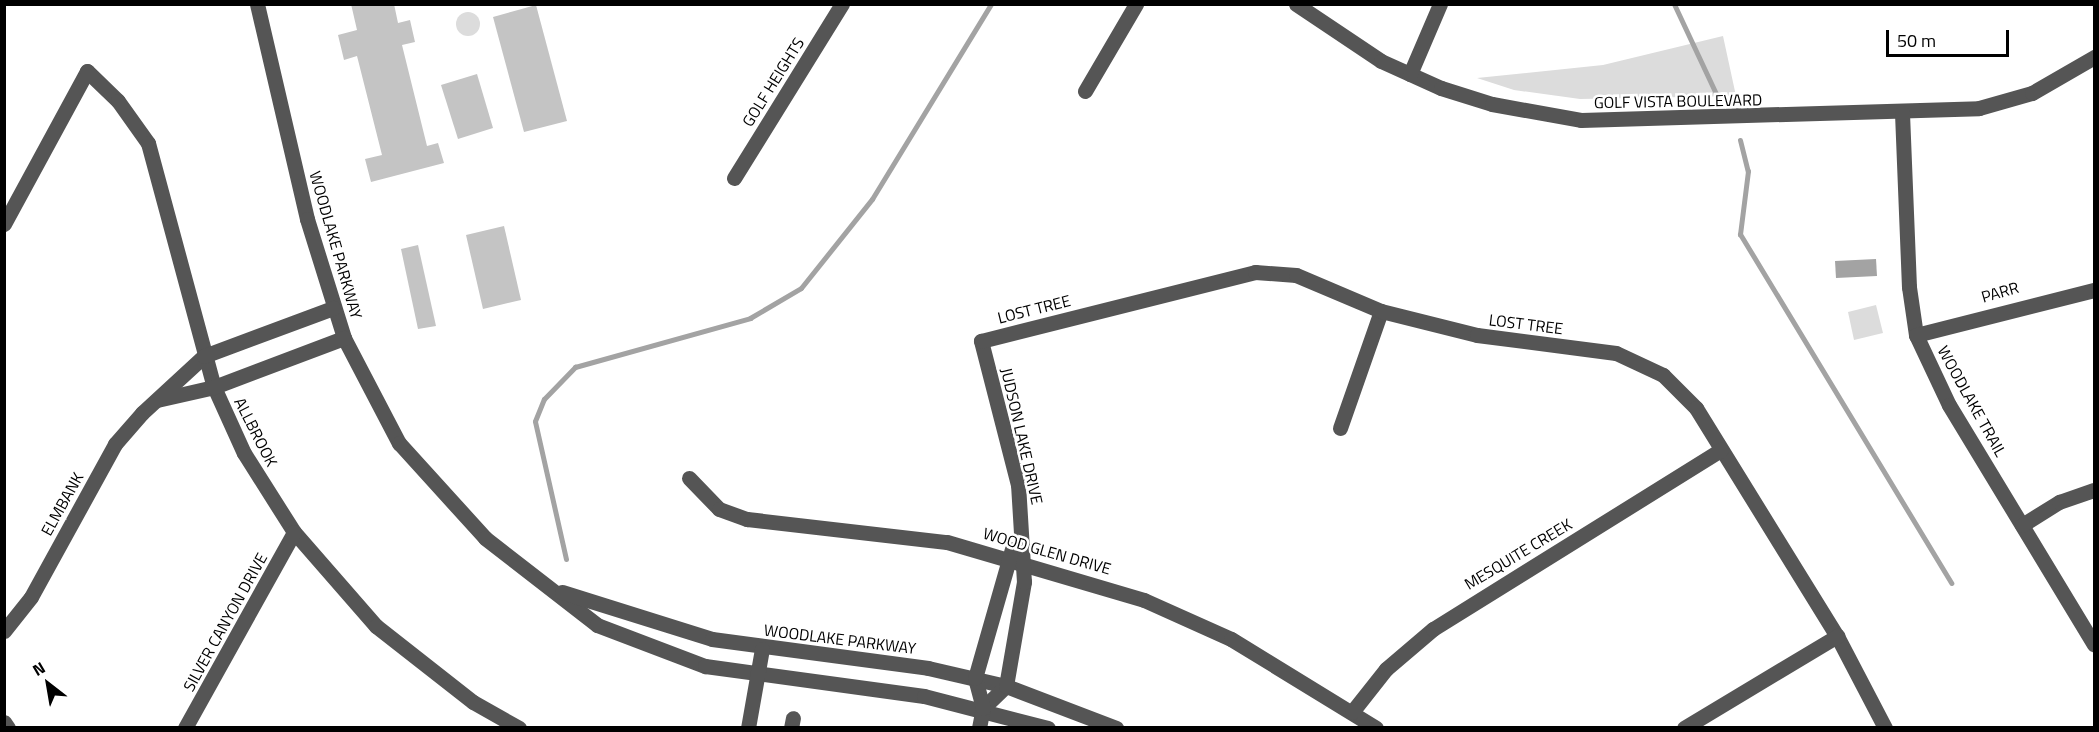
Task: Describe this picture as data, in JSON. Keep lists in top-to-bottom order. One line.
{"streets":{"street":["GOLF HEIGHTS","GOLF VISTA BOULEVARD","WOODLAKE PARKWAY","PARR","LOST TREE","WOODLAKE TRAIL","ALLBROOK","JUDSON LAKE DRIVE","ELMBANK","WOOD GLEN DRIVE","MESQUITE CREEK","SILVER CANYON DRIVE"]},"crossings":[["GOLF VISTA BOULEVARD","WOODLAKE TRAIL"],["WOODLAKE PARKWAY","JUDSON LAKE DRIVE"],["WOODLAKE PARKWAY","ELMBANK"],["PARR","WOODLAKE TRAIL"],["LOST TREE","JUDSON LAKE DRIVE"],["LOST TREE","MESQUITE CREEK"],["ALLBROOK","ELMBANK"],["ALLBROOK","SILVER CANYON DRIVE"],["JUDSON LAKE DRIVE","WOOD GLEN DRIVE"],["WOOD GLEN DRIVE","MESQUITE CREEK"]],"scale_bar":"50 m","north":"top left"}
